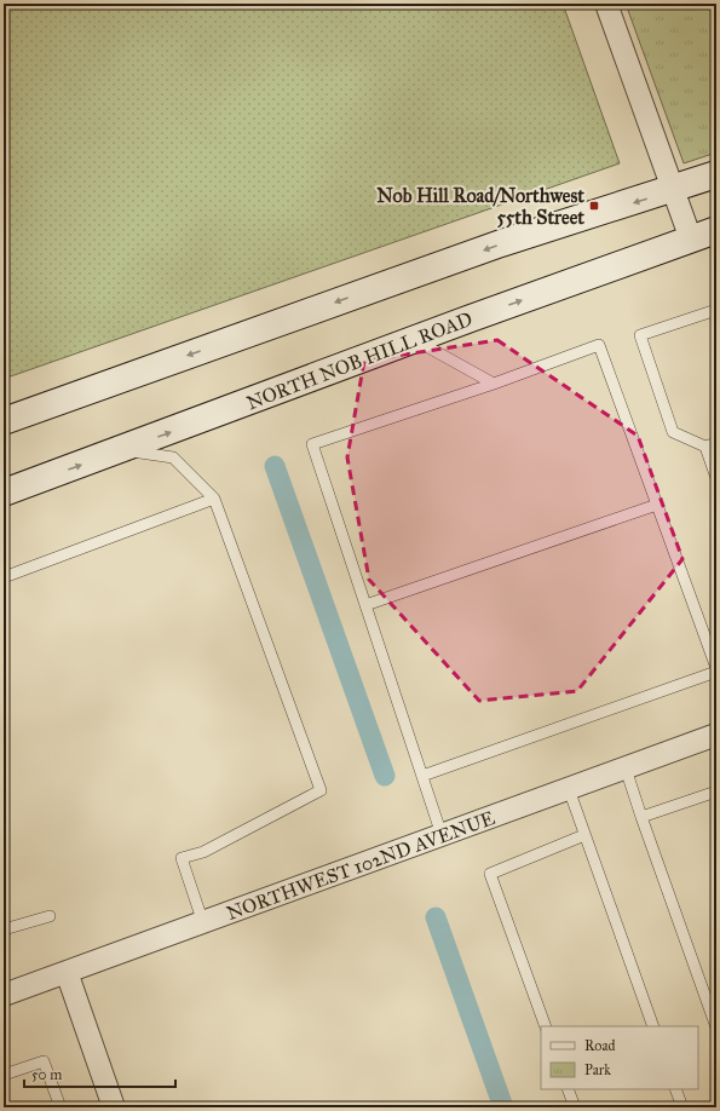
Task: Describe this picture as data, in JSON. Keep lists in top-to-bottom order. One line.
{"streets":{"main road":["NORTH NOB HILL ROAD"],"street":["NORTHWEST 102ND AVENUE"]},"places":{"transit":["Nob Hill Road/Northwest 55th Street"]},"legend":["Road","Park"],"scale_bar":"50 m"}
